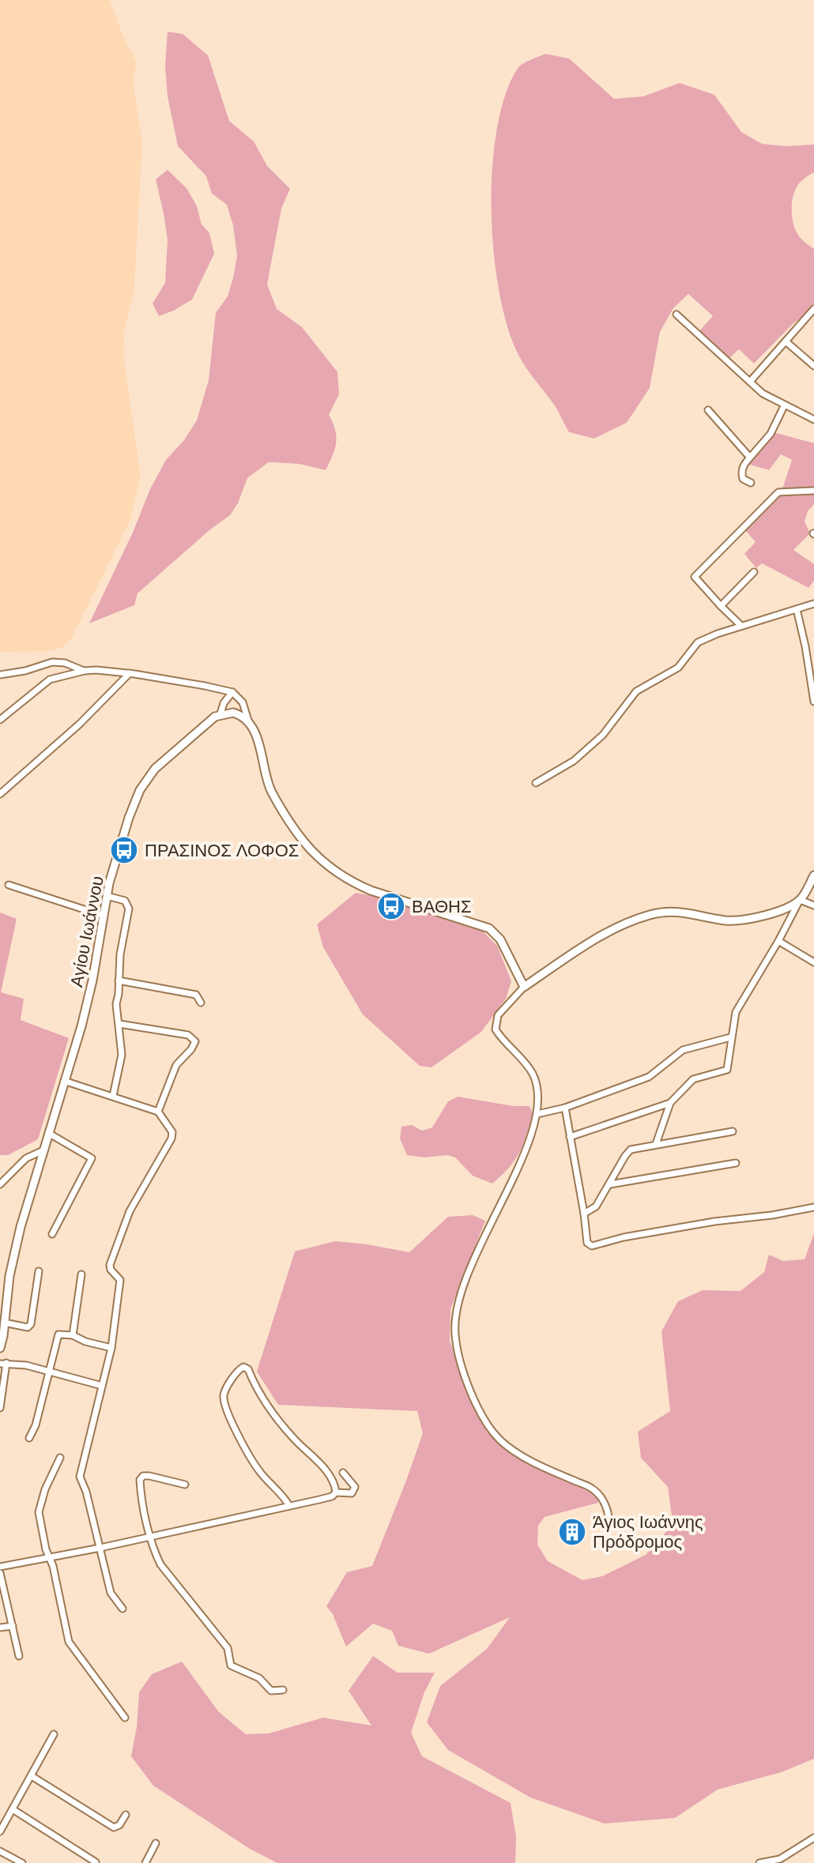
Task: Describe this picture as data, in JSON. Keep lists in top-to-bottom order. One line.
{"streets":{"street":["Αγίου Ιωάννου"]},"places":{"bus stop":["ΠΡΑΣΙΝΟΣ ΛΟΦΟΣ","ΒΑΘΗΣ"],"building":["Άγιος Ιωάννης Πρόδρομος"]}}
